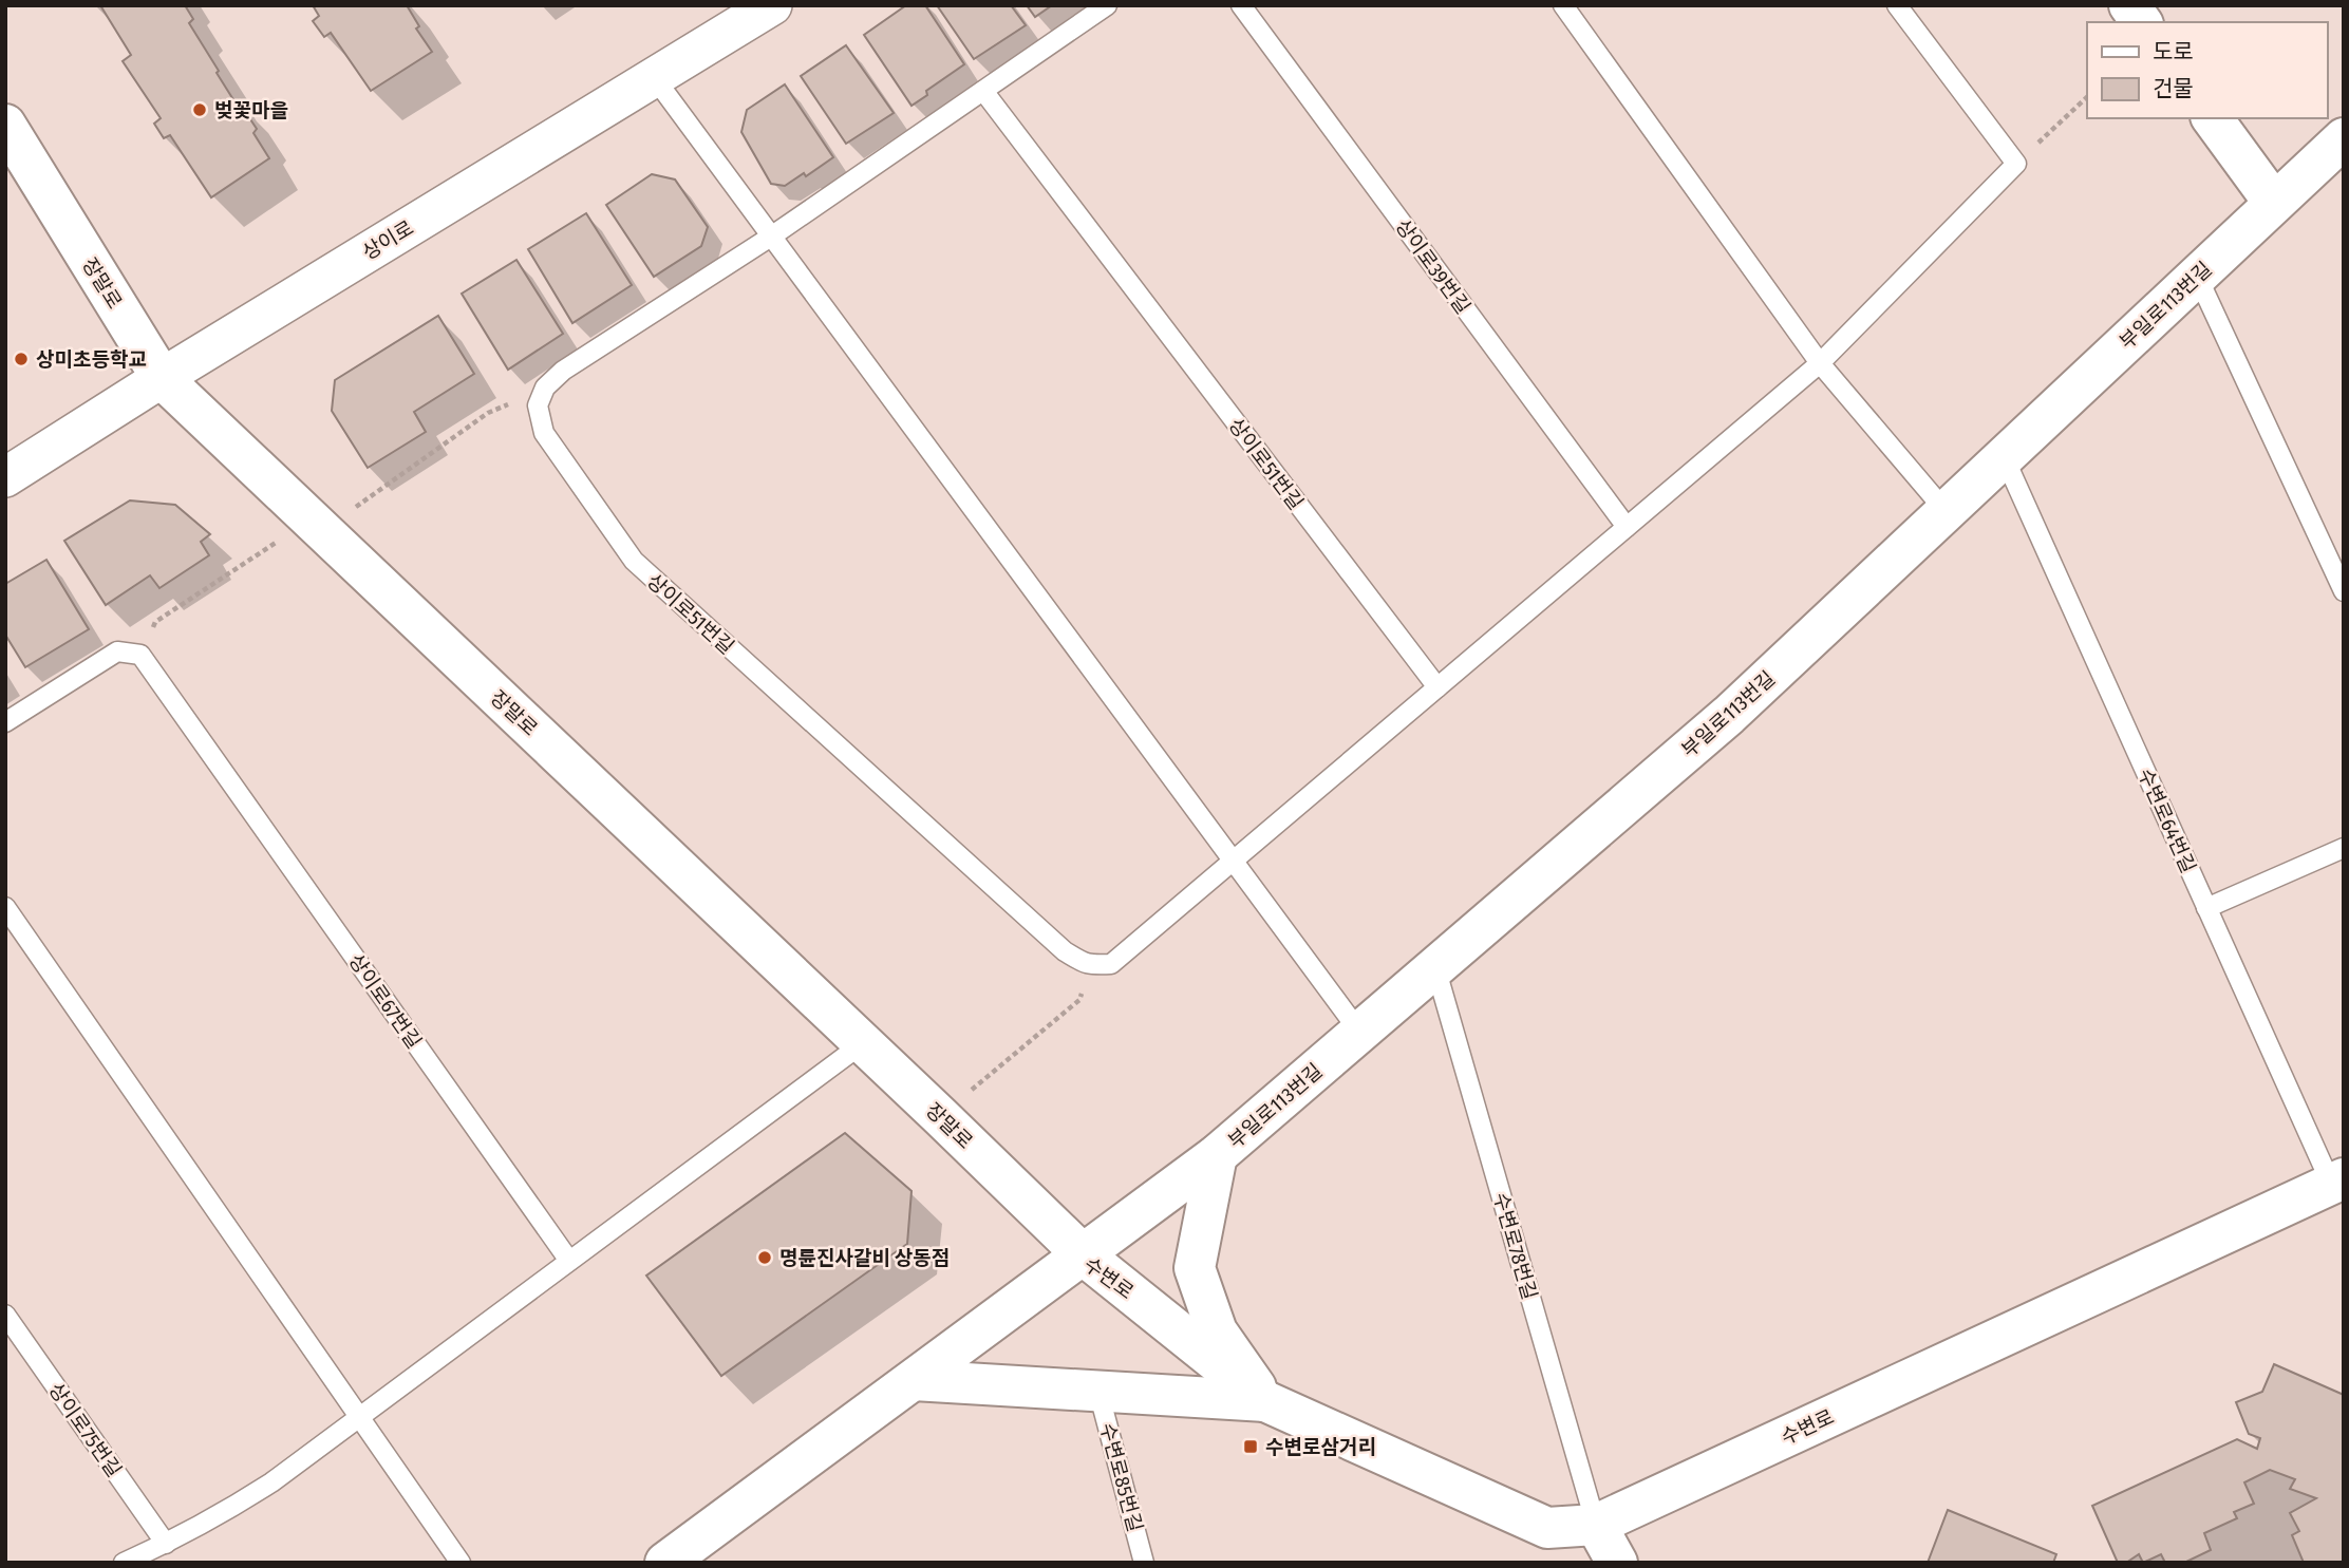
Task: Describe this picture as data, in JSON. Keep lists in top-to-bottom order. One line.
{"streets":{"street":["상이로","장말로","부일로113번길","수변로"],"lane":["상이로39번길","상이로51번길","수변로64번길","상이로67번길","수변로78번길","상이로75번길","수변로85번길"]},"crossings":[["상이로","장말로"],["장말로","부일로113번길"],["장말로","수변로"],["부일로113번길","수변로64번길"],["부일로113번길","수변로78번길"],["부일로113번길","수변로"],["수변로64번길","수변로"],["수변로78번길","수변로"],["수변로","수변로85번길"]],"places":{"other":["벚꽃마을","상미초등학교","명륜진사갈비 상동점"],"transit":["수변로삼거리"]},"legend":["도로","건물"]}
